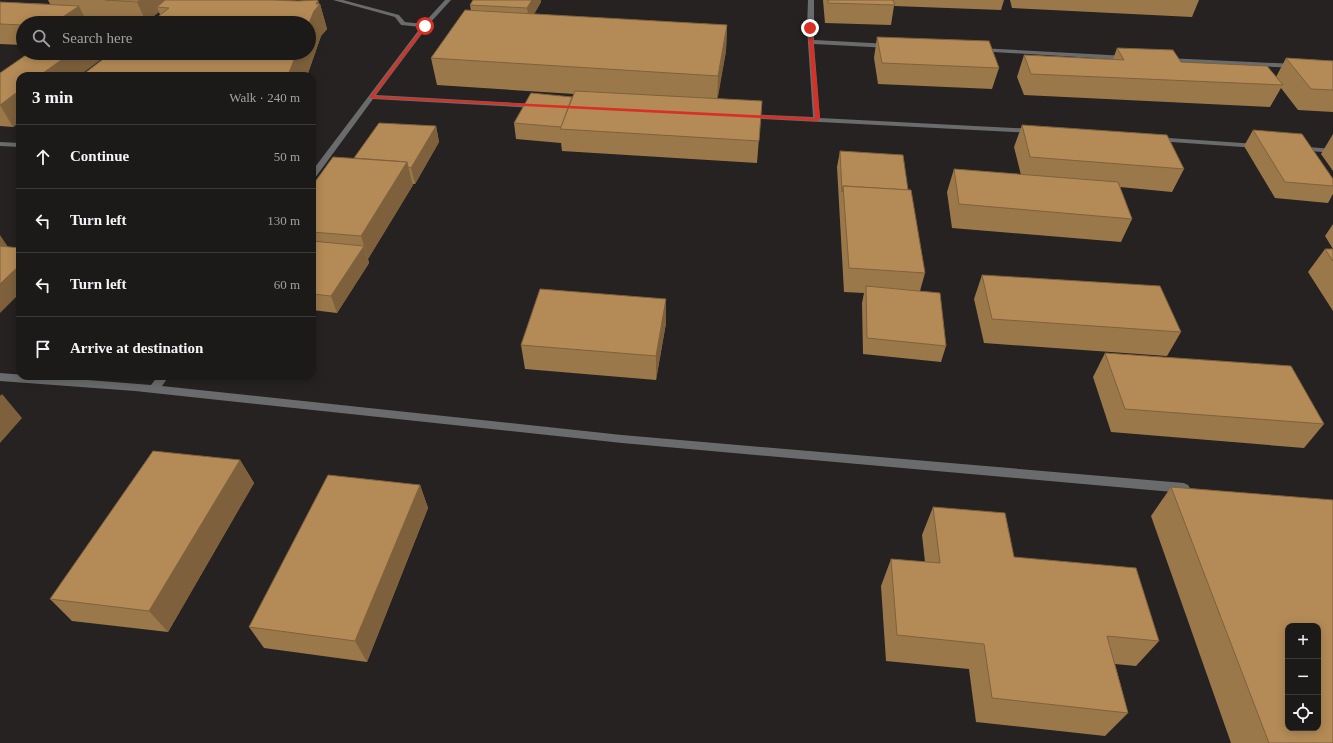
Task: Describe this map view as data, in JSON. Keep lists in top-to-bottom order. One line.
{"page":{"search":"Search here","heading":["3 min","Walk · 240 m"],"list":[["Continue","50 m"],["Turn left","130 m"],["Turn left","60 m"],"Arrive at destination"],"map_buttons":["+","−"]}}
